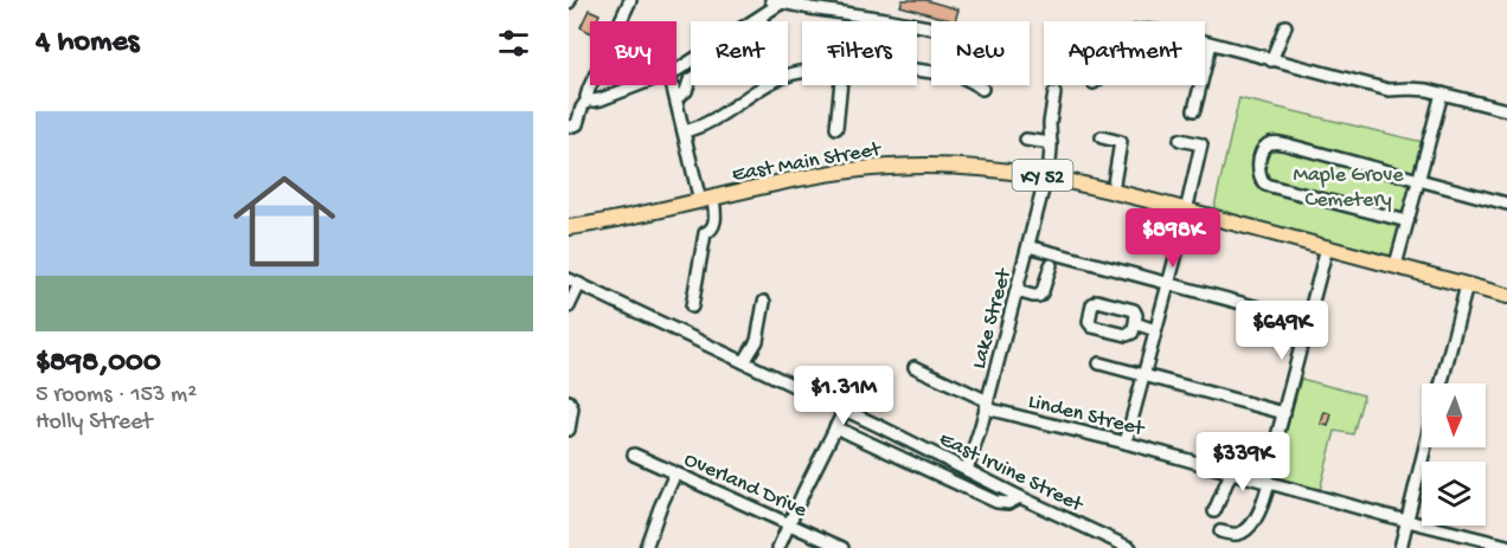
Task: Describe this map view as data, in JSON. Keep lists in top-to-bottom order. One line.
{"streets":{"main road":["East Main Street","KY 52"],"street":["Lake Street","Linden Street","East Irvine Street","Overland Drive"]},"crossings":[["East Main Street","Lake Street"],["Lake Street","Linden Street"],["Lake Street","East Irvine Street"]],"parks":["Maple Grove Cemetery"],"north":"bottom","page":{"heading":"4 homes","chip":["Buy","Rent","Filters","New","Apartment"],"list":[{"name":"$898,000","note":"5 rooms · 153 m² · Holly Street"}],"price":["$898K","$649K","$1.31M","$339K"]}}
